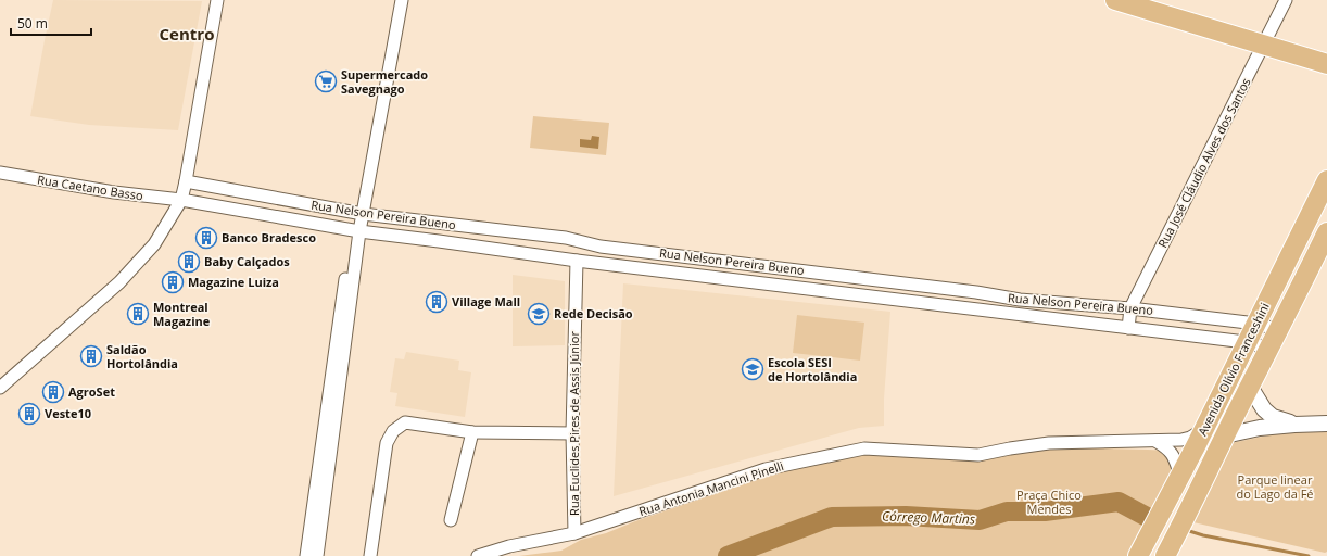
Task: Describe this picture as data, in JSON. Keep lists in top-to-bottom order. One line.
{"streets":{"main road":["Avenida Olívio Franceshini"],"street":["Rua José Cláudio Alves dos Santos","Rua Caetano Basso","Rua Nelson Pereira Bueno","Rua Euclides Pires de Assis Júnior","Rua Antonia Mancini Pinelli"]},"crossings":[["Rua José Cláudio Alves dos Santos","Rua Nelson Pereira Bueno"],["Rua Caetano Basso","Rua Nelson Pereira Bueno"],["Rua Nelson Pereira Bueno","Avenida Olívio Franceshini"],["Rua Nelson Pereira Bueno","Rua Euclides Pires de Assis Júnior"],["Avenida Olívio Franceshini","Rua Antonia Mancini Pinelli"],["Rua Euclides Pires de Assis Júnior","Rua Antonia Mancini Pinelli"]],"districts":["Centro"],"water":["Córrego Martins"],"parks":["Parque linear do Lago da Fé","Praça Chico Mendes"],"places":{"supermarket":["Supermercado Savegnago"],"building":["Banco Bradesco","Baby Calçados","Magazine Luiza","Village Mall","Montreal Magazine","Saldão Hortolândia","AgroSet","Veste10"],"school or university":["Rede Decisão","Escola SESI de Hortolândia"]},"scale_bar":"50 m"}
